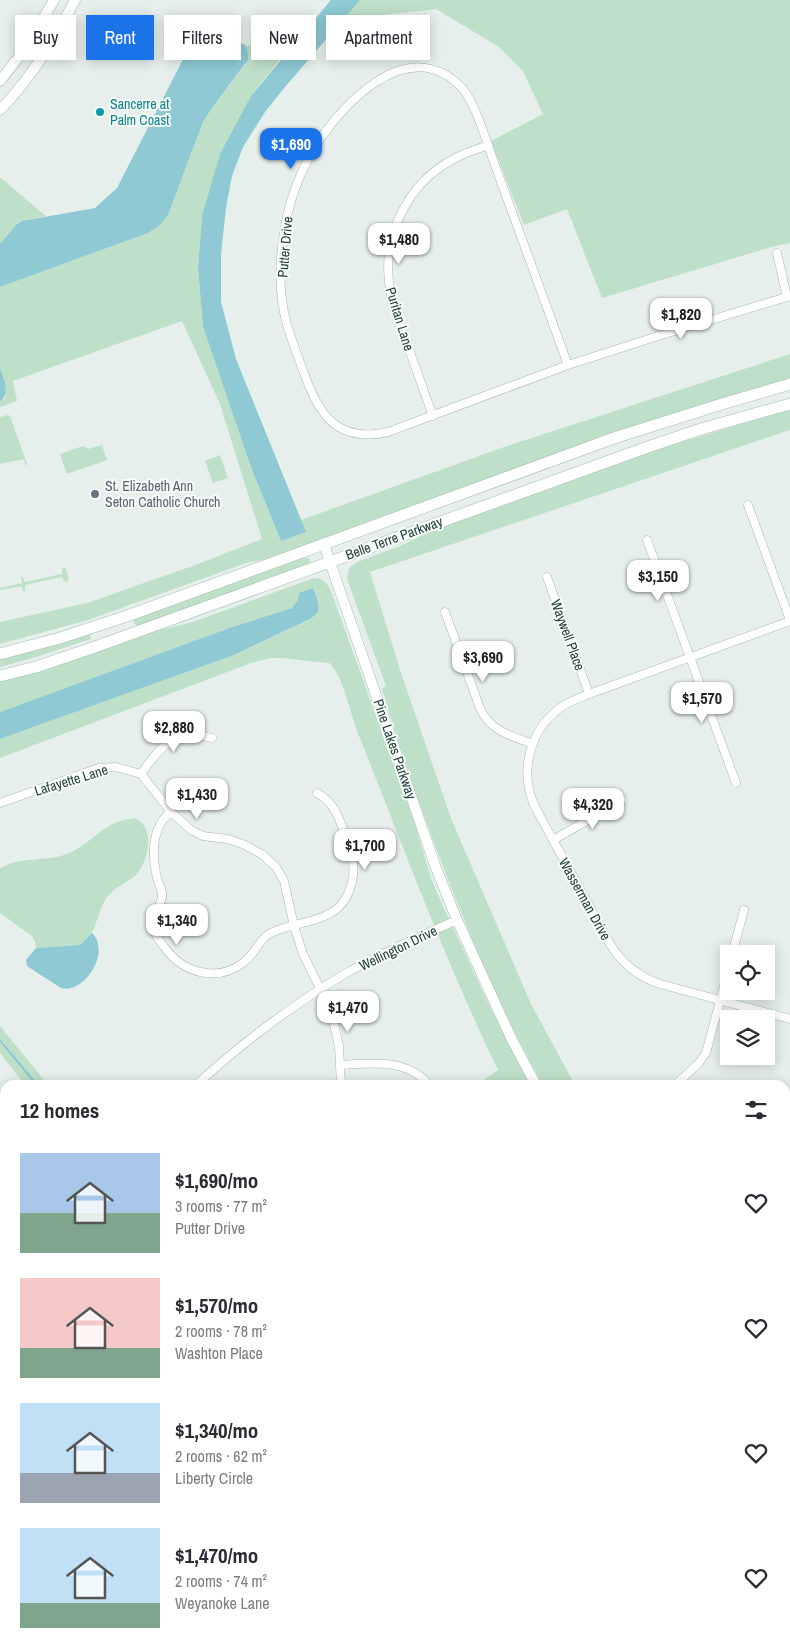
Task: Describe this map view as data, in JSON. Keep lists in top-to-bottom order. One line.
{"streets":{"main road":["Belle Terre Parkway"],"street":["Putter Drive","Puritan Lane","Waywell Place","Pine Lakes Parkway","Lafayette Lane","Wasserman Drive","Wellington Drive"]},"crossings":[["Putter Drive","Puritan Lane"],["Belle Terre Parkway","Pine Lakes Parkway"],["Waywell Place","Wasserman Drive"],["Pine Lakes Parkway","Wellington Drive"]],"places":["Sancerre at Palm Coast","St. Elizabeth Ann Seton Catholic Church"],"page":{"chip":["Buy","Rent","Filters","New","Apartment"],"price":["$1,690","$1,480","$1,820","$3,150","$3,690","$1,570","$2,880","$1,430","$4,320","$1,700","$1,340","$1,470"],"heading":"12 homes","list":[{"name":"$1,690/mo","note":"3 rooms · 77 m² · Putter Drive"},{"name":"$1,570/mo","note":"2 rooms · 78 m² · Washton Place"},{"name":"$1,340/mo","note":"2 rooms · 62 m² · Liberty Circle"},{"name":"$1,470/mo","note":"2 rooms · 74 m² · Weyanoke Lane"}]}}
